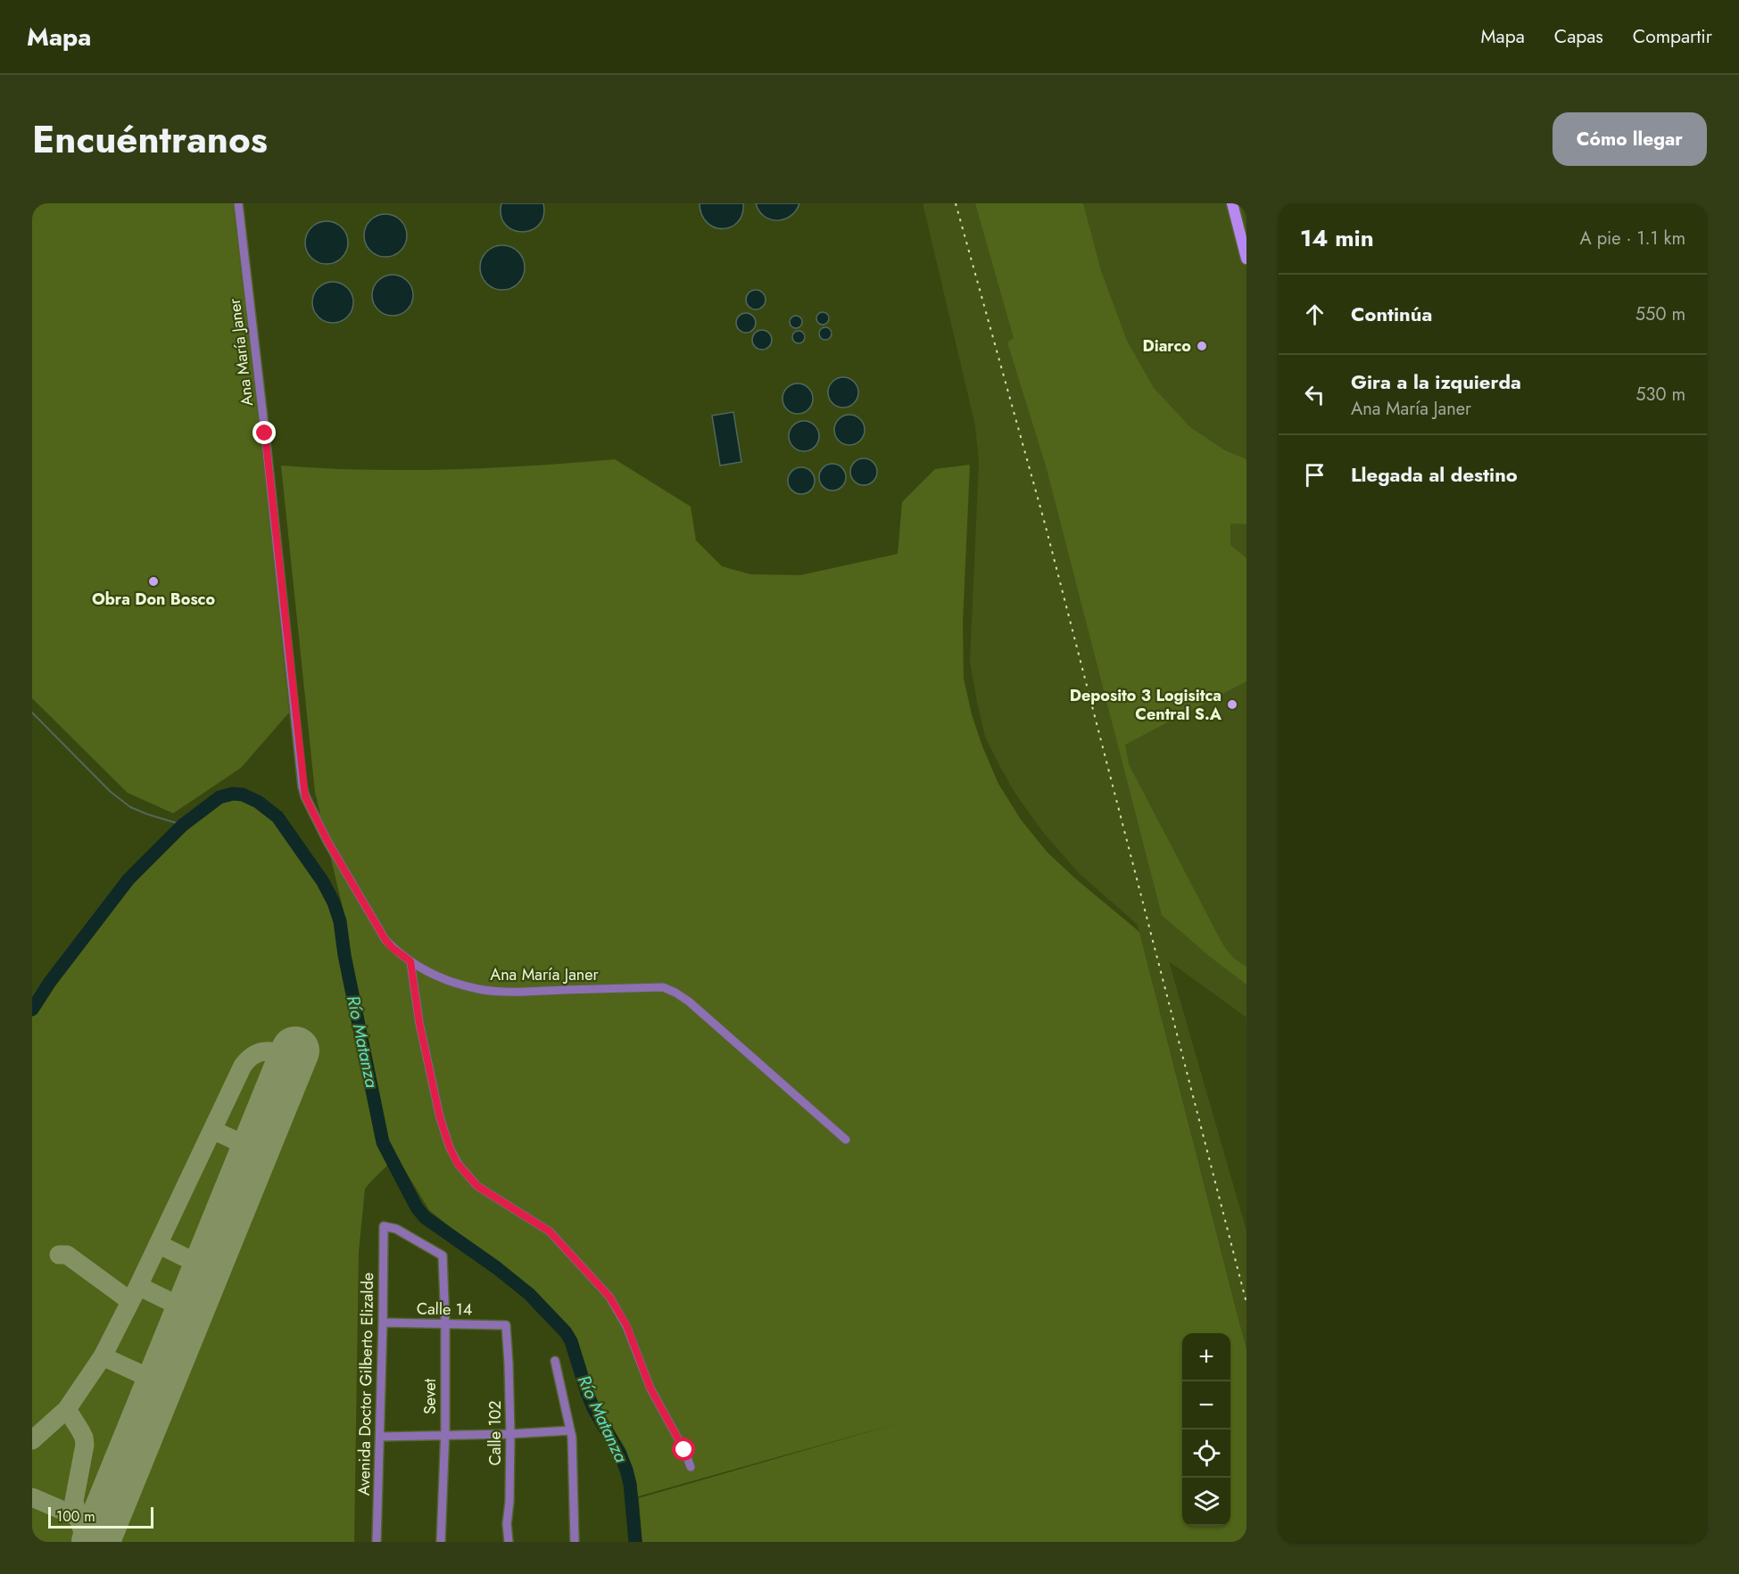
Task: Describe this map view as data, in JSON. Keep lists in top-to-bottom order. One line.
{"streets":{"street":["Ana María Janer","Calle 14","Avenida Doctor Gilberto Elizalde","Sevet","Calle 102"]},"crossings":[["Calle 14","Avenida Doctor Gilberto Elizalde"],["Calle 14","Sevet"],["Calle 14","Calle 102"],["Avenida Doctor Gilberto Elizalde","Sevet"]],"water":["Río Matanza"],"places":["Diarco","Obra Don Bosco","Deposito 3 Logisitca Central S.A"],"scale_bar":"100 m","page":{"header":"Mapa","nav":["Mapa","Capas","Compartir"],"title":"Encuéntranos","buttons":"Cómo llegar","heading":["14 min","A pie · 1.1 km"],"list":[["Continúa","550 m"],["Gira a la izquierda","Ana María Janer","530 m"],"Llegada al destino"],"map_buttons":["+","−"],"scale":"100 m"}}
